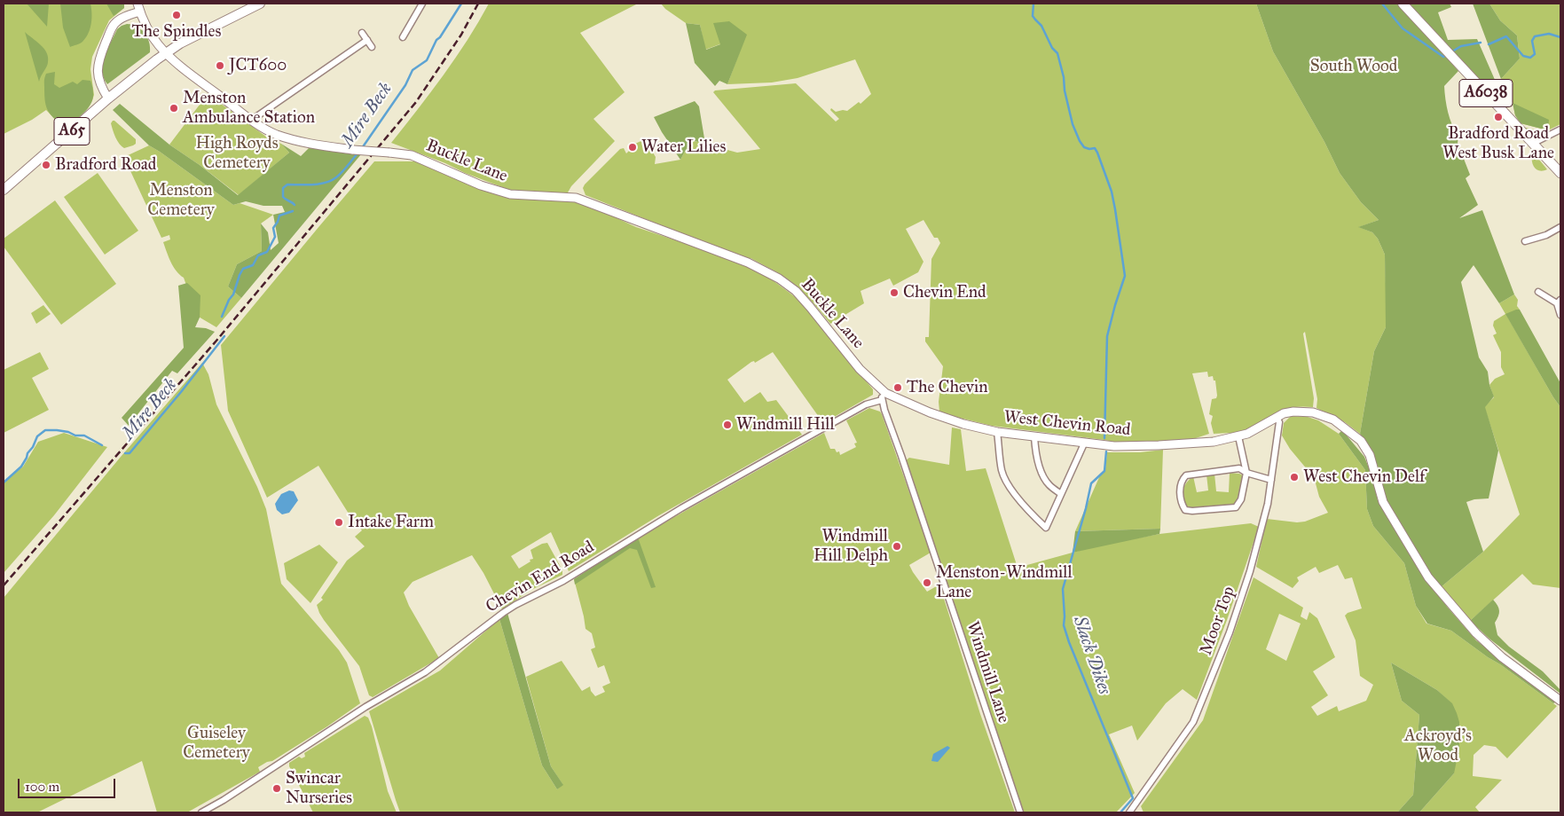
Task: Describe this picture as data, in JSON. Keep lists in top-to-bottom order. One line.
{"streets":{"main road":["A6038","A65"],"street":["Buckle Lane","West Chevin Road","Chevin End Road","Moor Top","Windmill Lane"]},"crossings":[["A65","Buckle Lane"],["Buckle Lane","West Chevin Road"],["Buckle Lane","Windmill Lane"],["West Chevin Road","Moor Top"],["West Chevin Road","Windmill Lane"],["Chevin End Road","Windmill Lane"]],"water":["Mire Beck","Slack Dikes"],"parks":["South Wood","High Royds Cemetery","Menston Cemetery","Guiseley Cemetery","Ackroyd's Wood"],"places":["The Spindles","JCT600","Menston Ambulance Station","Bradford Road West Busk Lane","Water Lilies","Bradford Road","Chevin End","The Chevin","Windmill Hill","West Chevin Delf","Intake Farm","Windmill Hill Delph","Menston-Windmill Lane","Swincar Nurseries"],"scale_bar":"100 m"}
